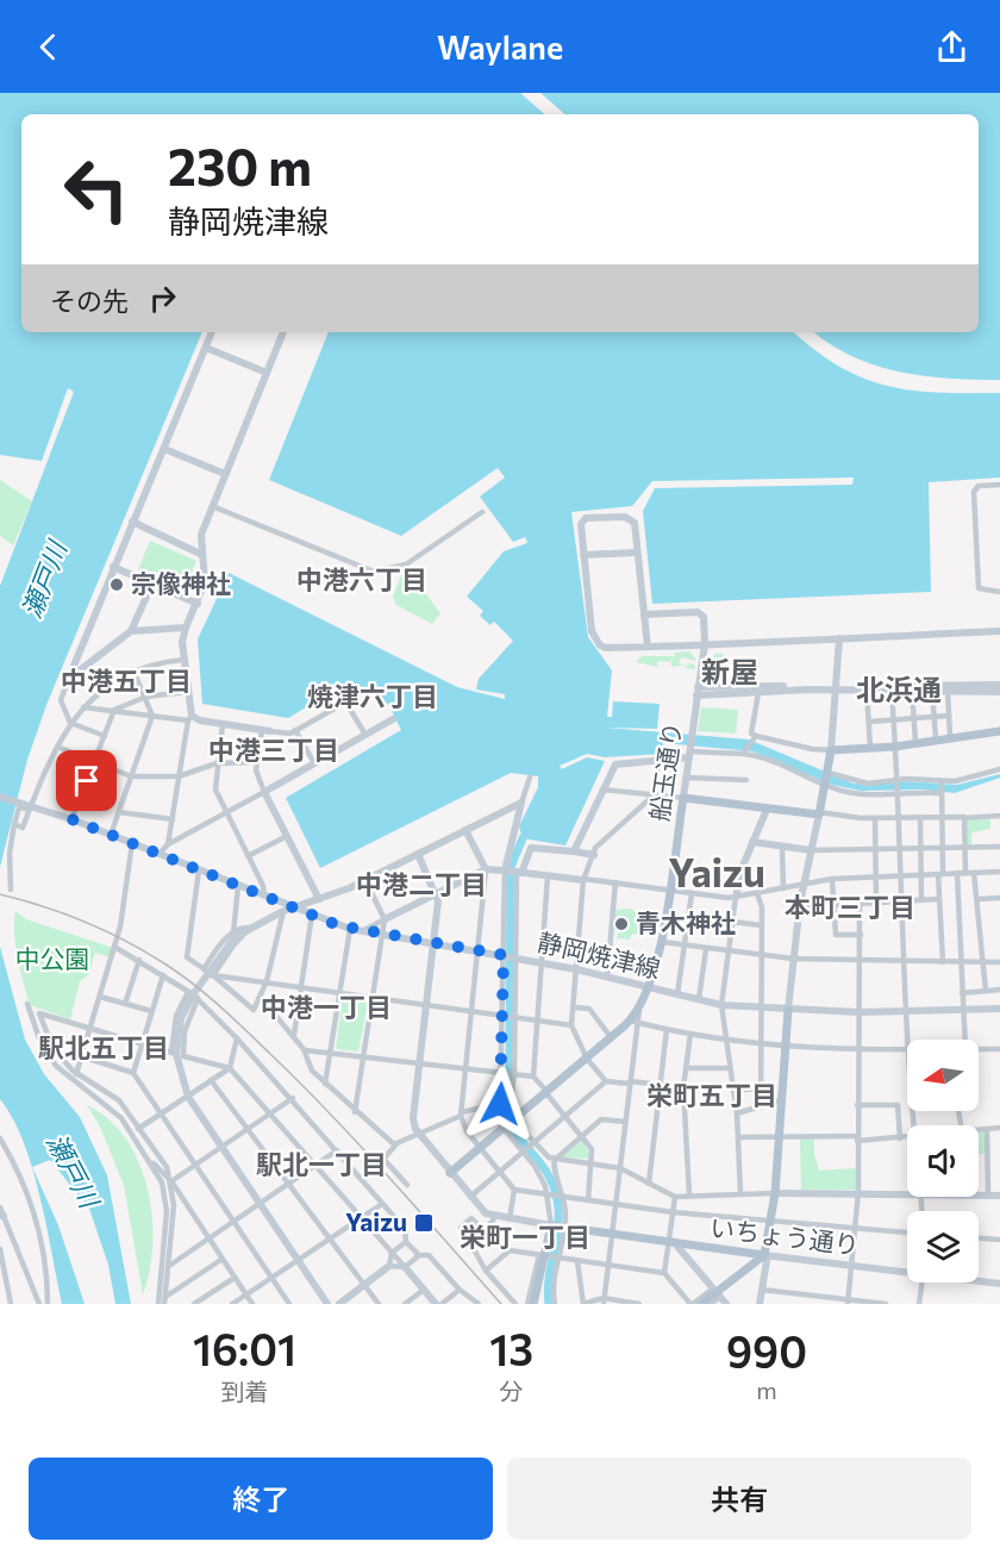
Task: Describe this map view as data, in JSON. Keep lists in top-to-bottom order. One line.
{"streets":{"main road":["船玉通り","いちょう通り"],"street":["静岡焼津線"]},"crossings":[["船玉通り","静岡焼津線"]],"districts":["中港六丁目","新屋","中港五丁目","北浜通","焼津六丁目","中港三丁目","Yaizu","中港二丁目","本町三丁目","中港一丁目","駅北五丁目","栄町五丁目","駅北一丁目","栄町一丁目"],"water":["瀬戸川"],"parks":["中公園"],"places":{"other":["宗像神社","青木神社"],"transit":["Yaizu"]},"north":"left","page":{"header":"Waylane","turn":["230 m","静岡焼津線"],"then":"その先","eta":["16:01","到着","13","分","990","m"],"buttons":["終了","共有"]}}
